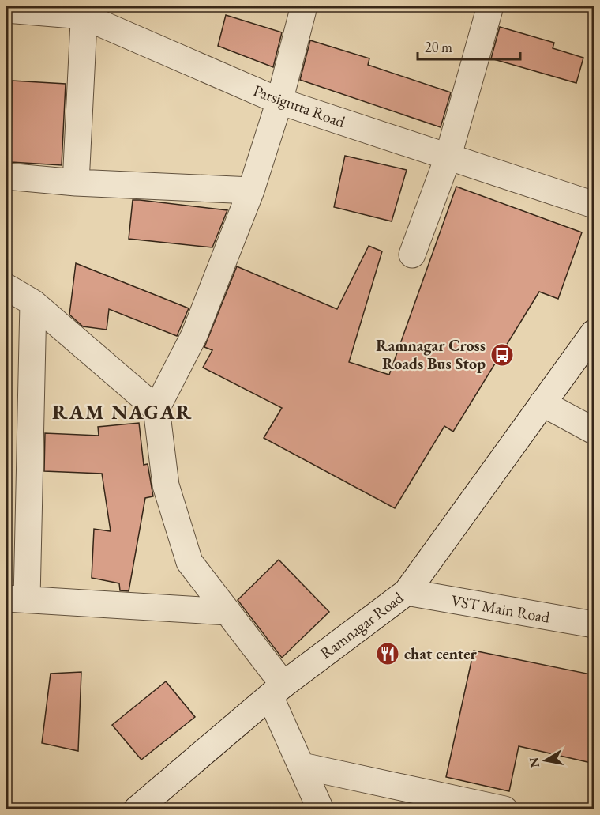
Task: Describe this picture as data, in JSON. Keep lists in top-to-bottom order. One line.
{"streets":{"street":["Parsigutta Road","VST Main Road","Ramnagar Road"]},"crossings":[["VST Main Road","Ramnagar Road"]],"districts":["RAM NAGAR"],"places":{"bus stop":["Ramnagar Cross Roads Bus Stop"],"restaurant":["chat center"]},"scale_bar":"20 m","north":"left"}
